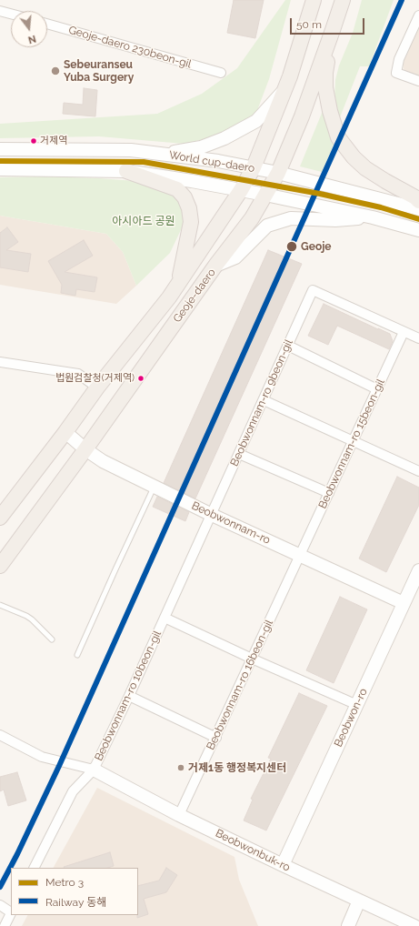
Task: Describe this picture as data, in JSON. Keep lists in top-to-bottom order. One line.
{"streets":{"main road":["World cup-daero","Geoje-daero","Beobwonnam-ro","Beobwon-ro","Beobwonbuk-ro"],"street":["Geoje-daero 230beon-gil","Beobwonnam-ro 9beon-gil","Beobwonnam-ro 15beon-gil","Beobwonnam-ro 16beon-gil","Beobwonnam-ro 10beon-gil"]},"crossings":[["World cup-daero","Geoje-daero"],["Geoje-daero","Beobwonnam-ro"],["Beobwonnam-ro 9beon-gil","Beobwonnam-ro 15beon-gil"],["Beobwonnam-ro 9beon-gil","Beobwonnam-ro"],["Beobwonnam-ro 9beon-gil","Beobwonnam-ro 10beon-gil"],["Beobwonnam-ro 15beon-gil","Beobwonnam-ro"],["Beobwonnam-ro 15beon-gil","Beobwonnam-ro 16beon-gil"],["Beobwonnam-ro","Beobwonnam-ro 16beon-gil"],["Beobwonnam-ro","Beobwonnam-ro 10beon-gil"],["Beobwonnam-ro","Beobwon-ro"],["Beobwonnam-ro 16beon-gil","Beobwonbuk-ro"],["Beobwonnam-ro 10beon-gil","Beobwonbuk-ro"],["Beobwon-ro","Beobwonbuk-ro"]],"parks":["아시아드 공원"],"places":["Sebeuranseu Yuba Surgery","거제역","Geoje","법원검찰청(거제역)","거제1동 행정복지센터"],"lines":["rail line 동해","metro line 3"],"legend":["Metro 3","Railway 동해"],"scale_bar":"50 m","north":"bottom"}
